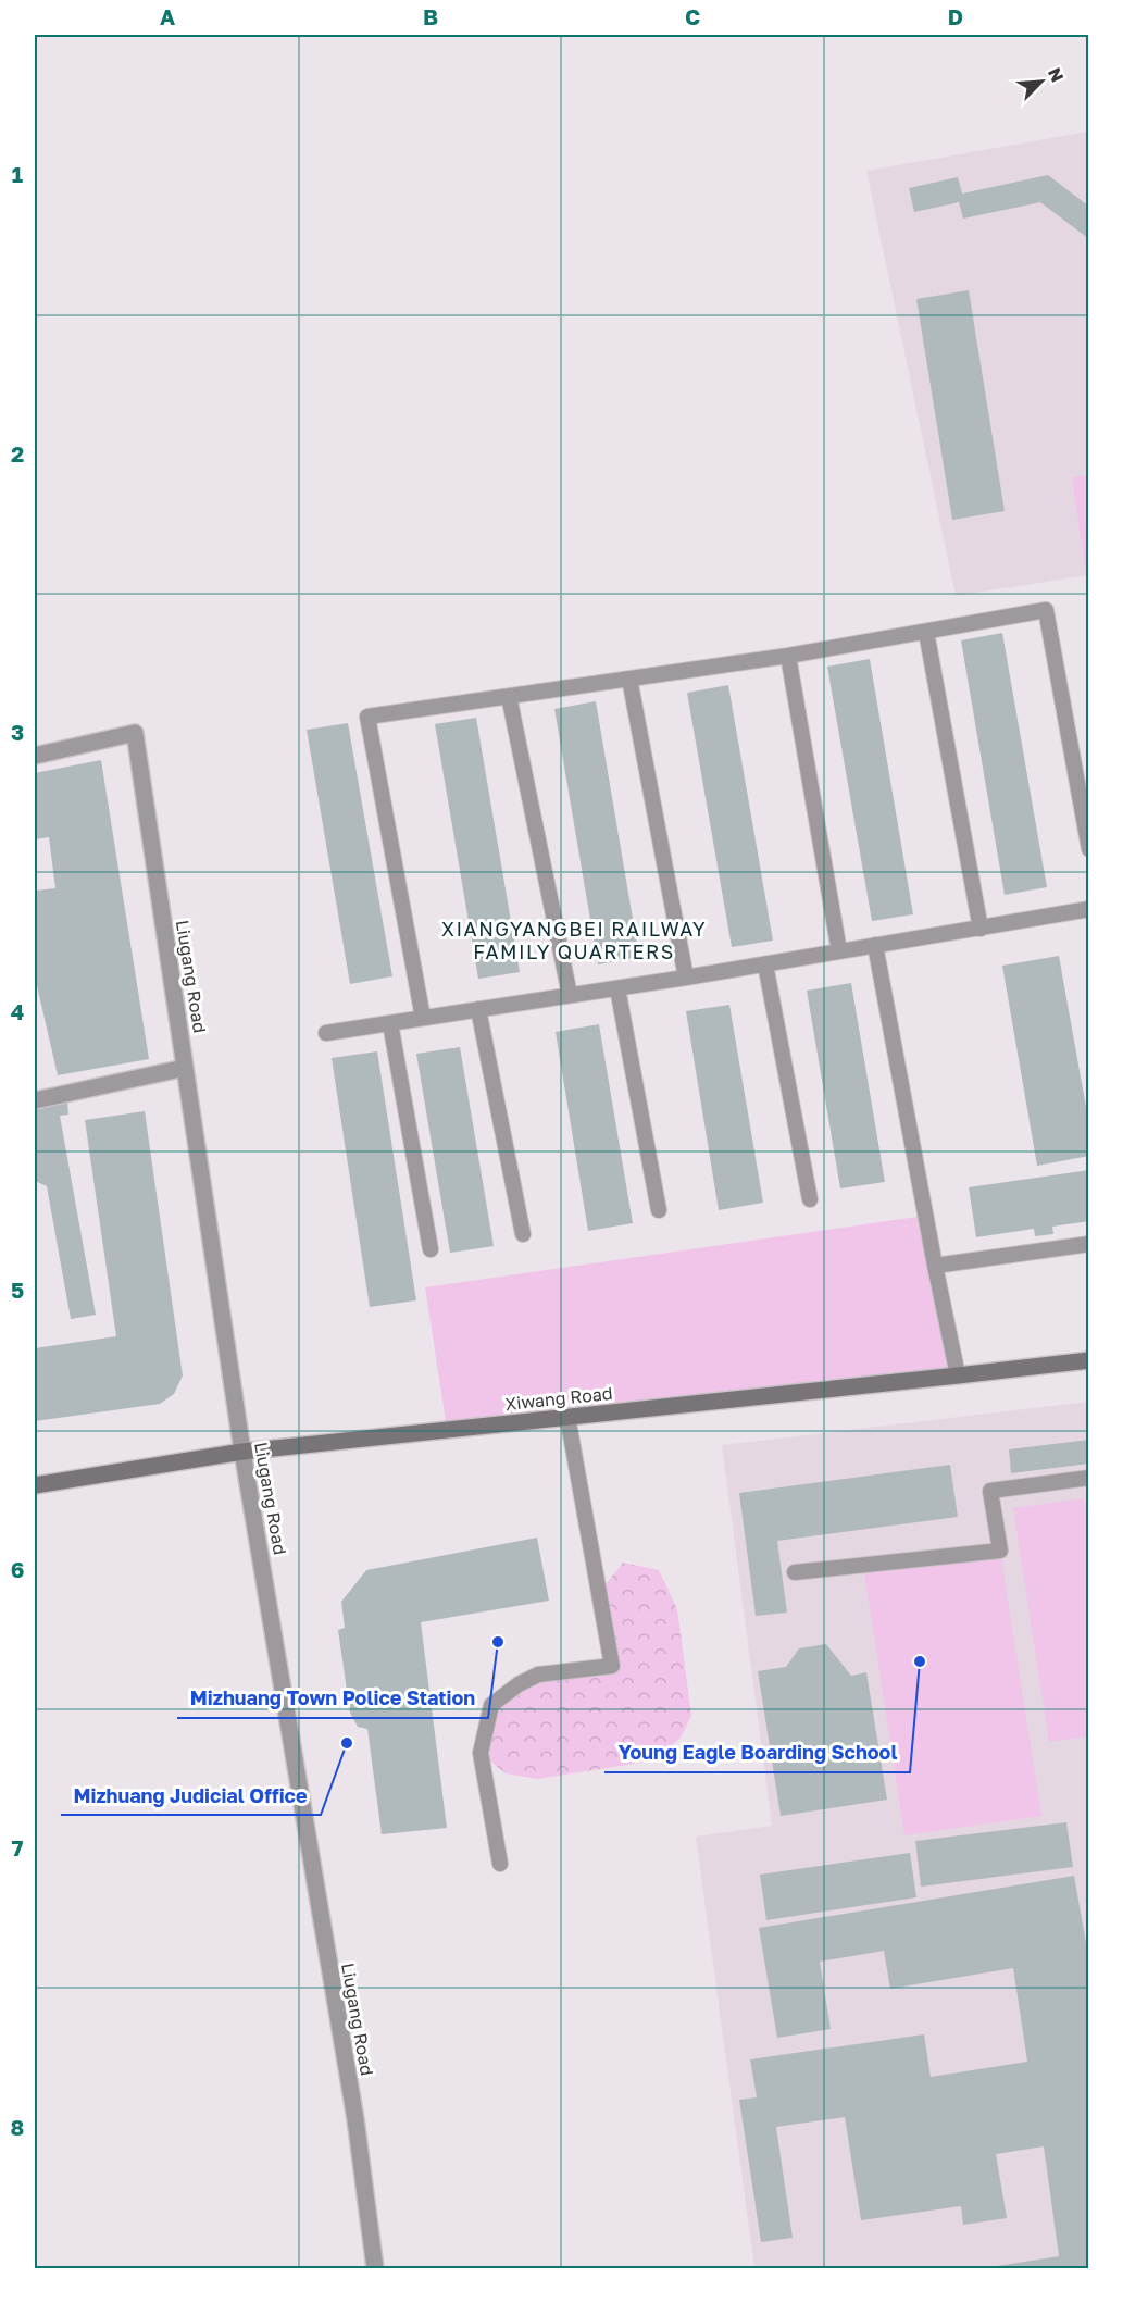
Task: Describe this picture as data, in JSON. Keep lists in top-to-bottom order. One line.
{"streets":{"street":["Liugang Road","Xiwang Road"]},"crossings":[["Liugang Road","Xiwang Road"]],"districts":["XIANGYANGBEI RAILWAY FAMILY QUARTERS"],"places":["Mizhuang Town Police Station","Young Eagle Boarding School","Mizhuang Judicial Office"],"north":"top right","grid":{"columns":["A","B","C","D"],"rows":["1","2","3","4","5","6","7","8"]}}
